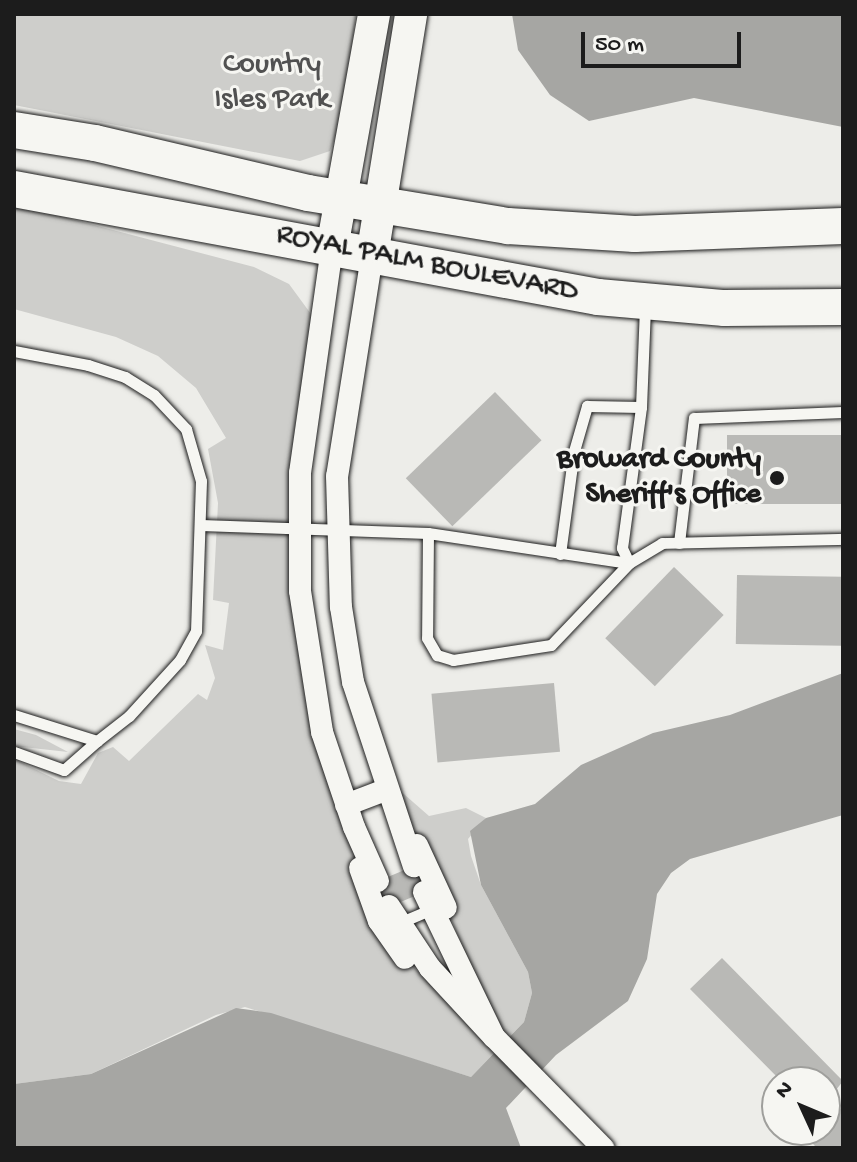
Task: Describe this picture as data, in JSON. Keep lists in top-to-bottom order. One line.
{"streets":{"main road":["ROYAL PALM BOULEVARD"]},"parks":["Country Isles Park"],"places":["Broward County Sheriff's Office"],"scale_bar":"50 m","north":"top left"}
